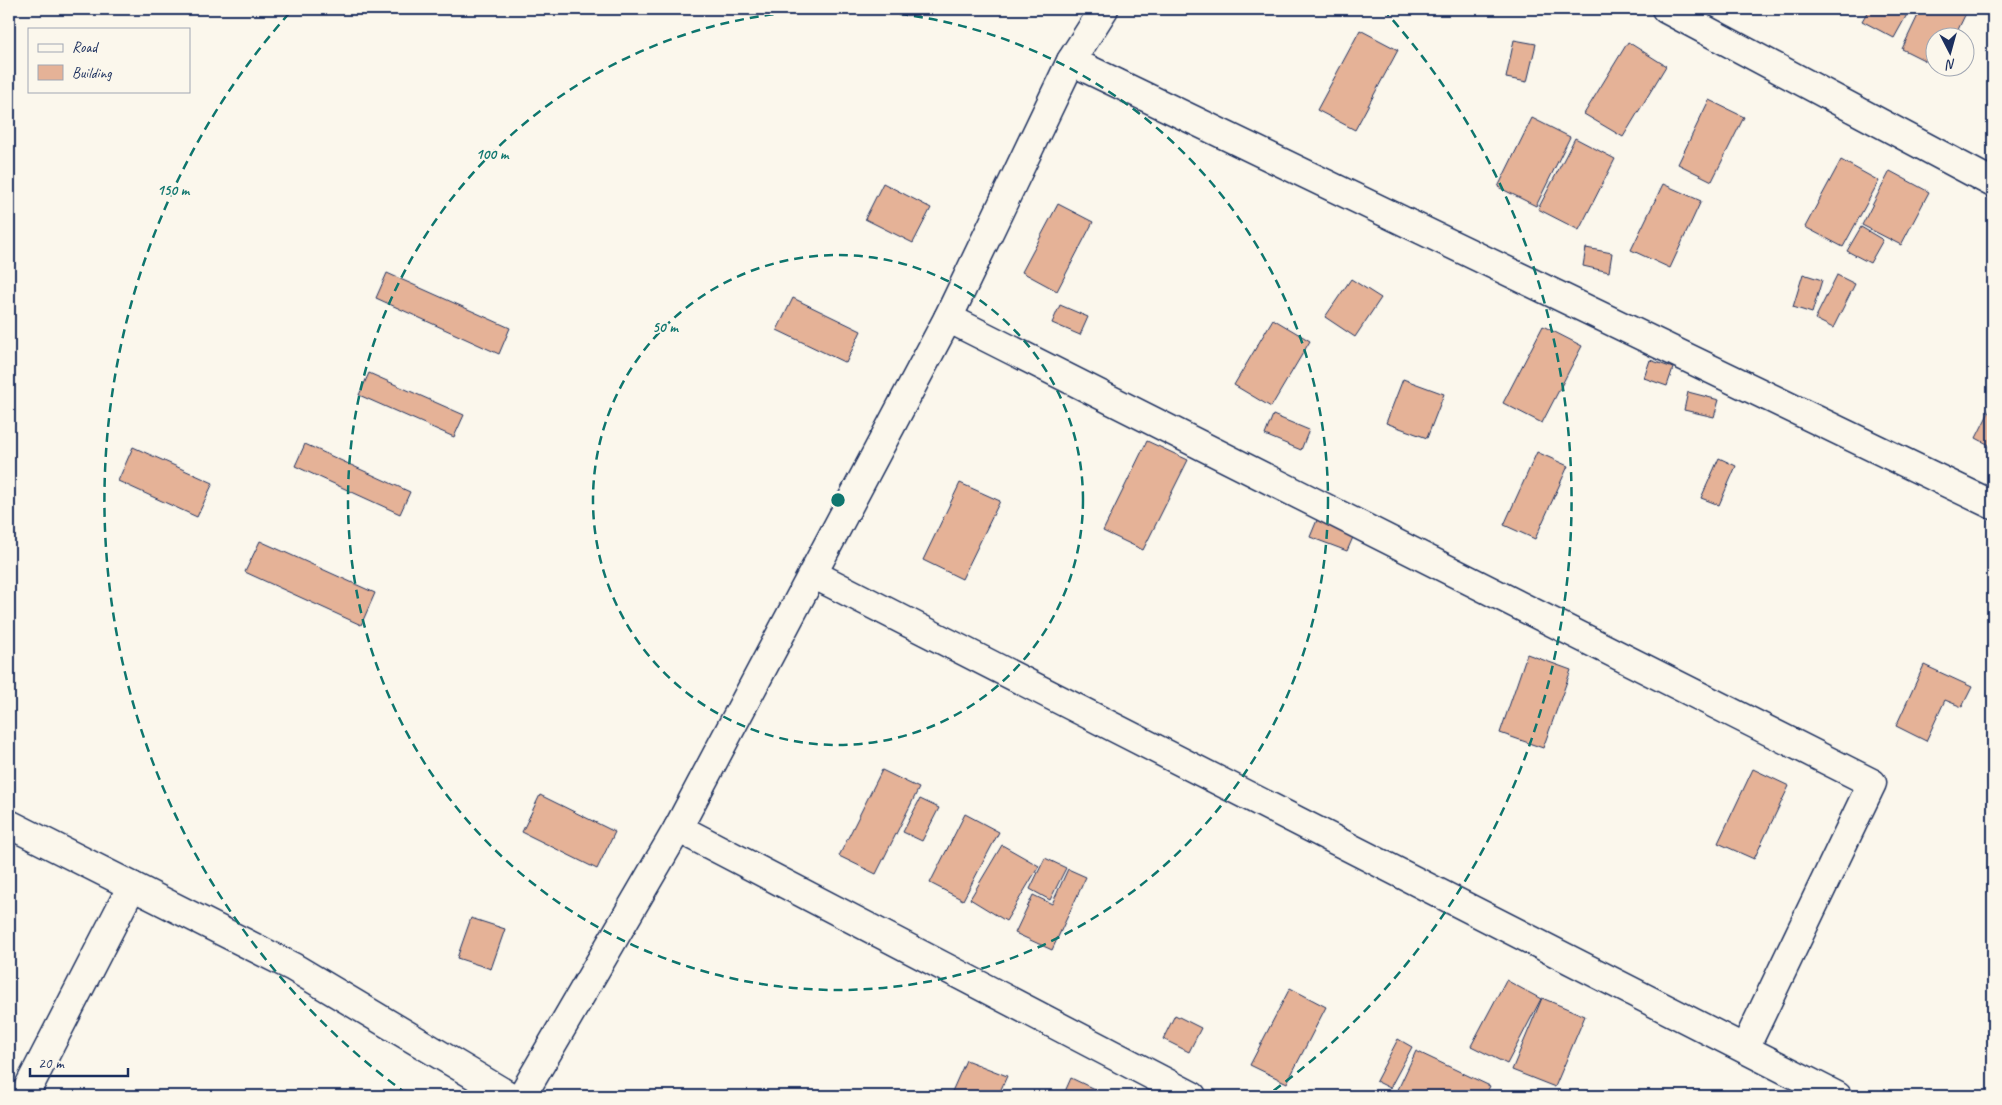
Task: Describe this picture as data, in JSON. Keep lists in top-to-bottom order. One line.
{"legend":["Road","Building"],"scale_bar":"20 m","north":"bottom","rings":["100 m","150 m","50 m"]}
